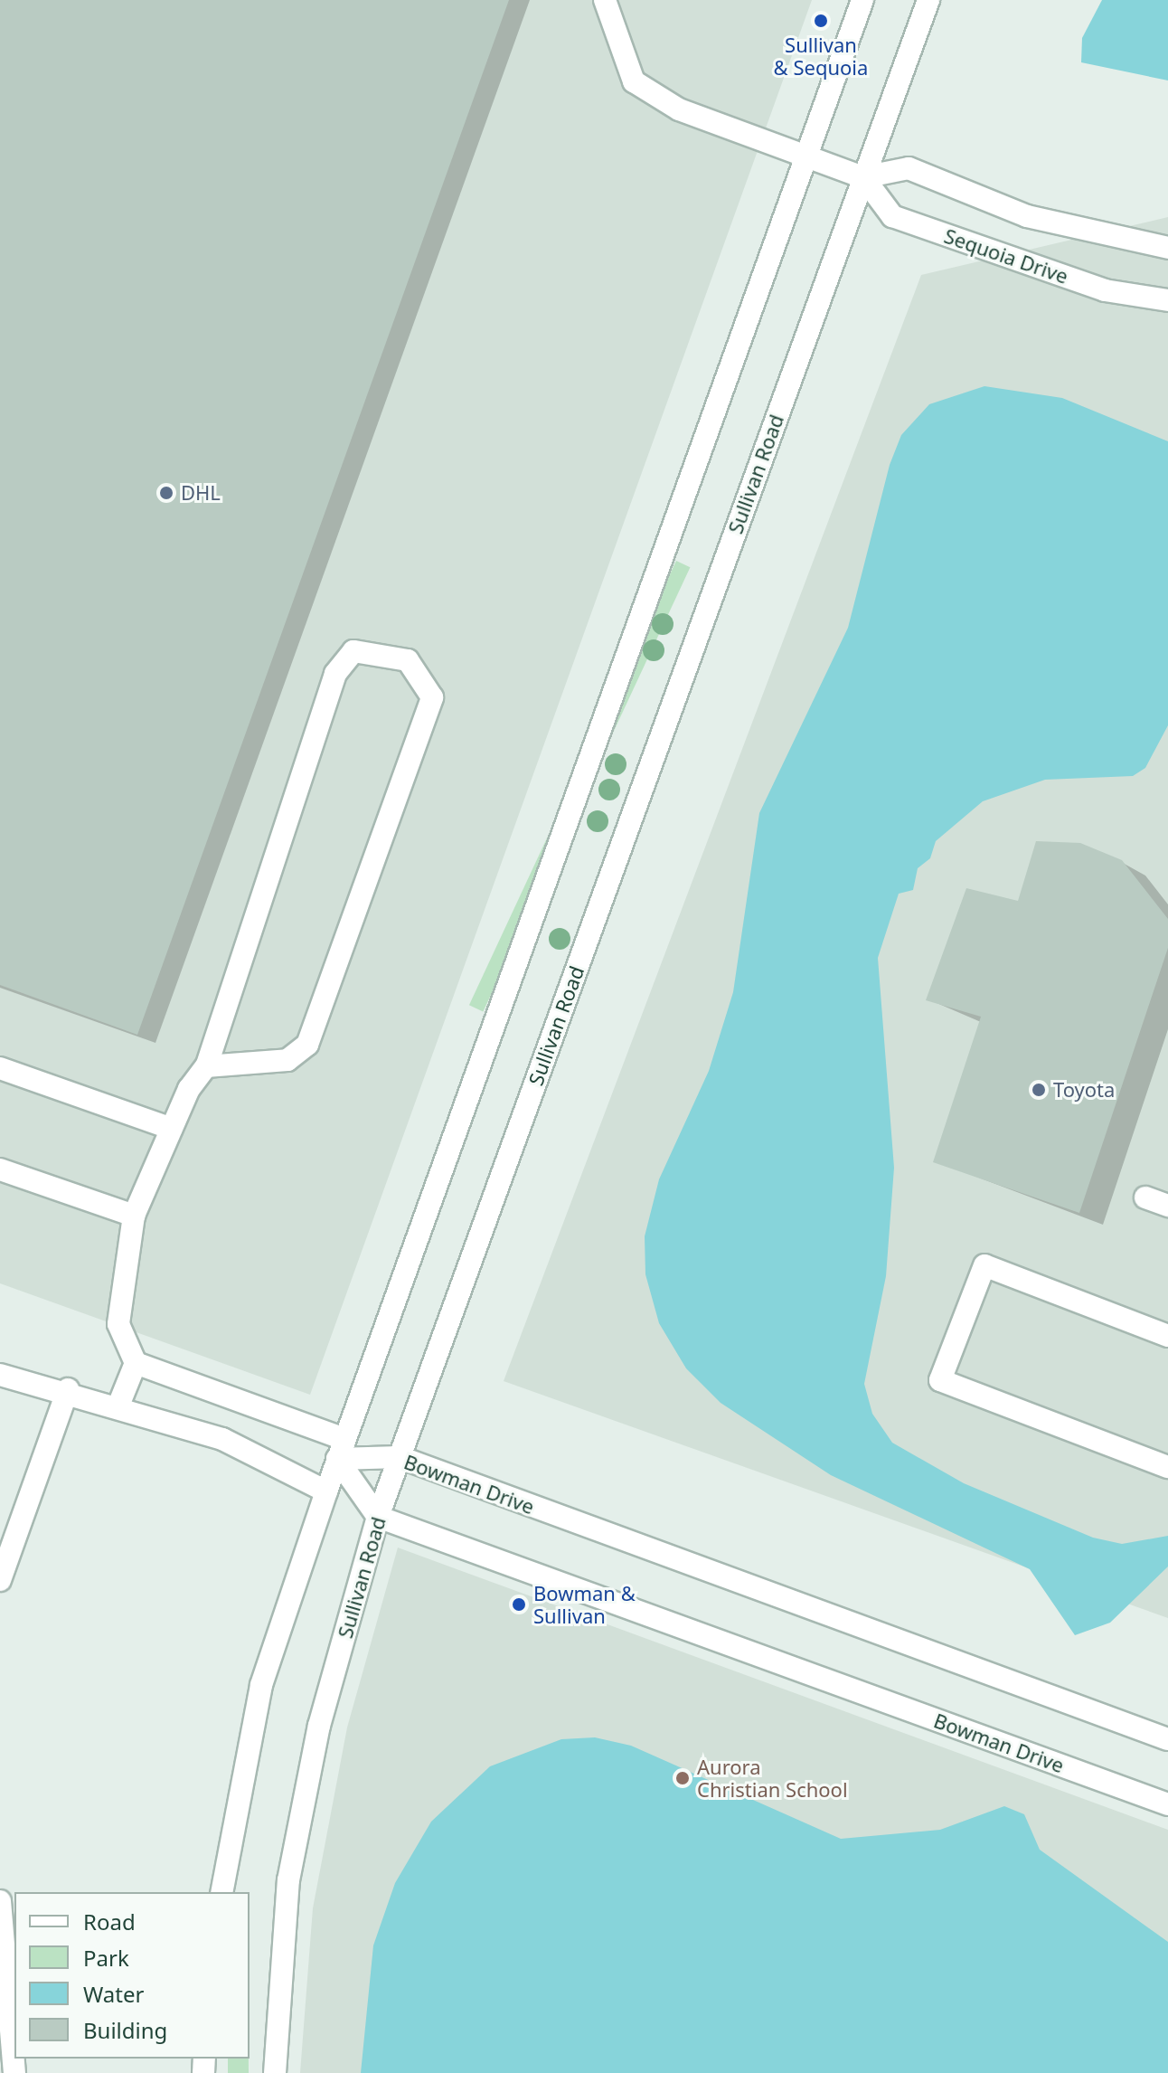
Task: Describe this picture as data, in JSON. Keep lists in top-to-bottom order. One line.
{"streets":{"street":["Sequoia Drive","Sullivan Road","Bowman Drive"]},"crossings":[["Sequoia Drive","Sullivan Road"],["Sullivan Road","Bowman Drive"]],"places":["Sullivan & Sequoia","DHL","Toyota","Bowman & Sullivan","Aurora Christian School"],"legend":["Road","Park","Water","Building"]}
